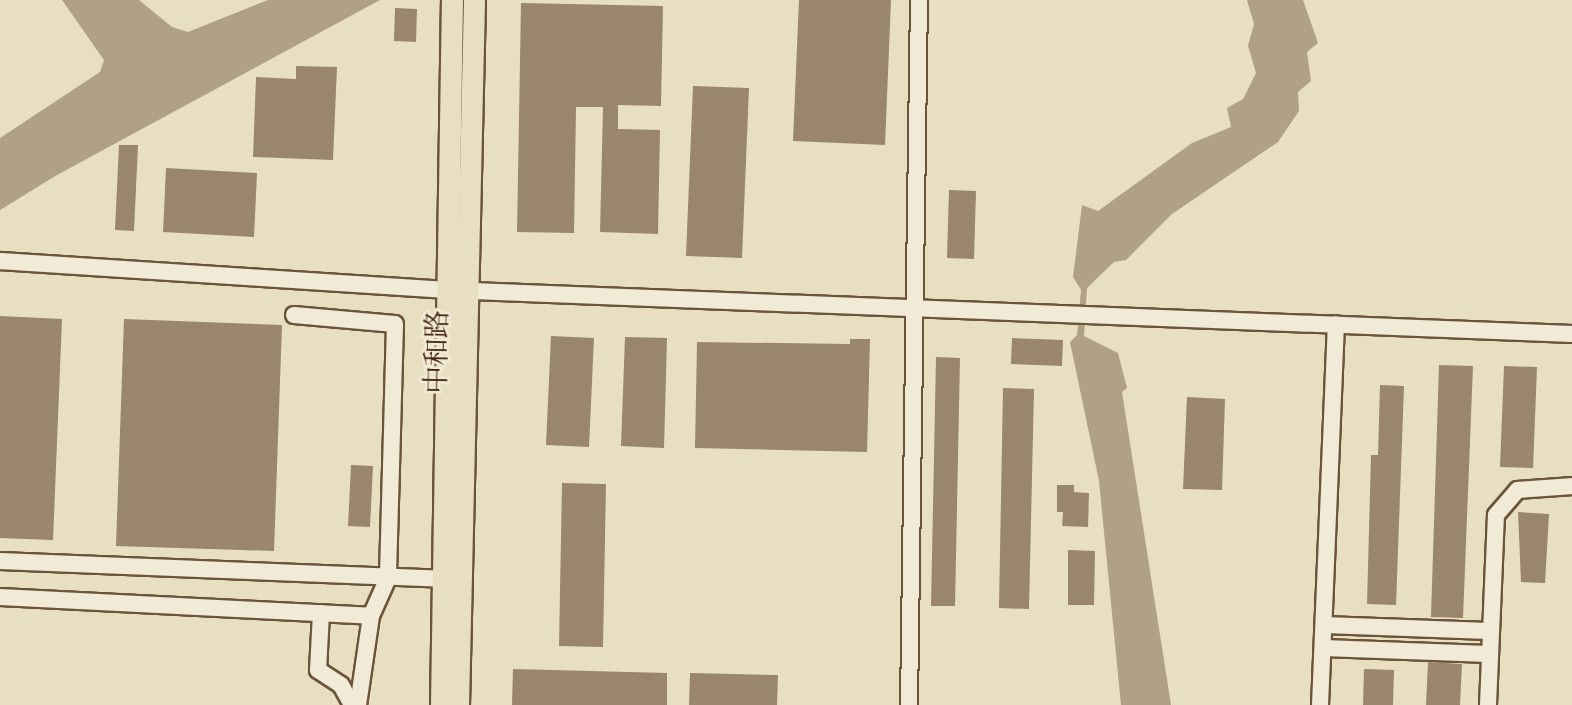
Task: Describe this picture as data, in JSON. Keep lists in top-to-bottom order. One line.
{"streets":{"main road":["中和路"]}}
